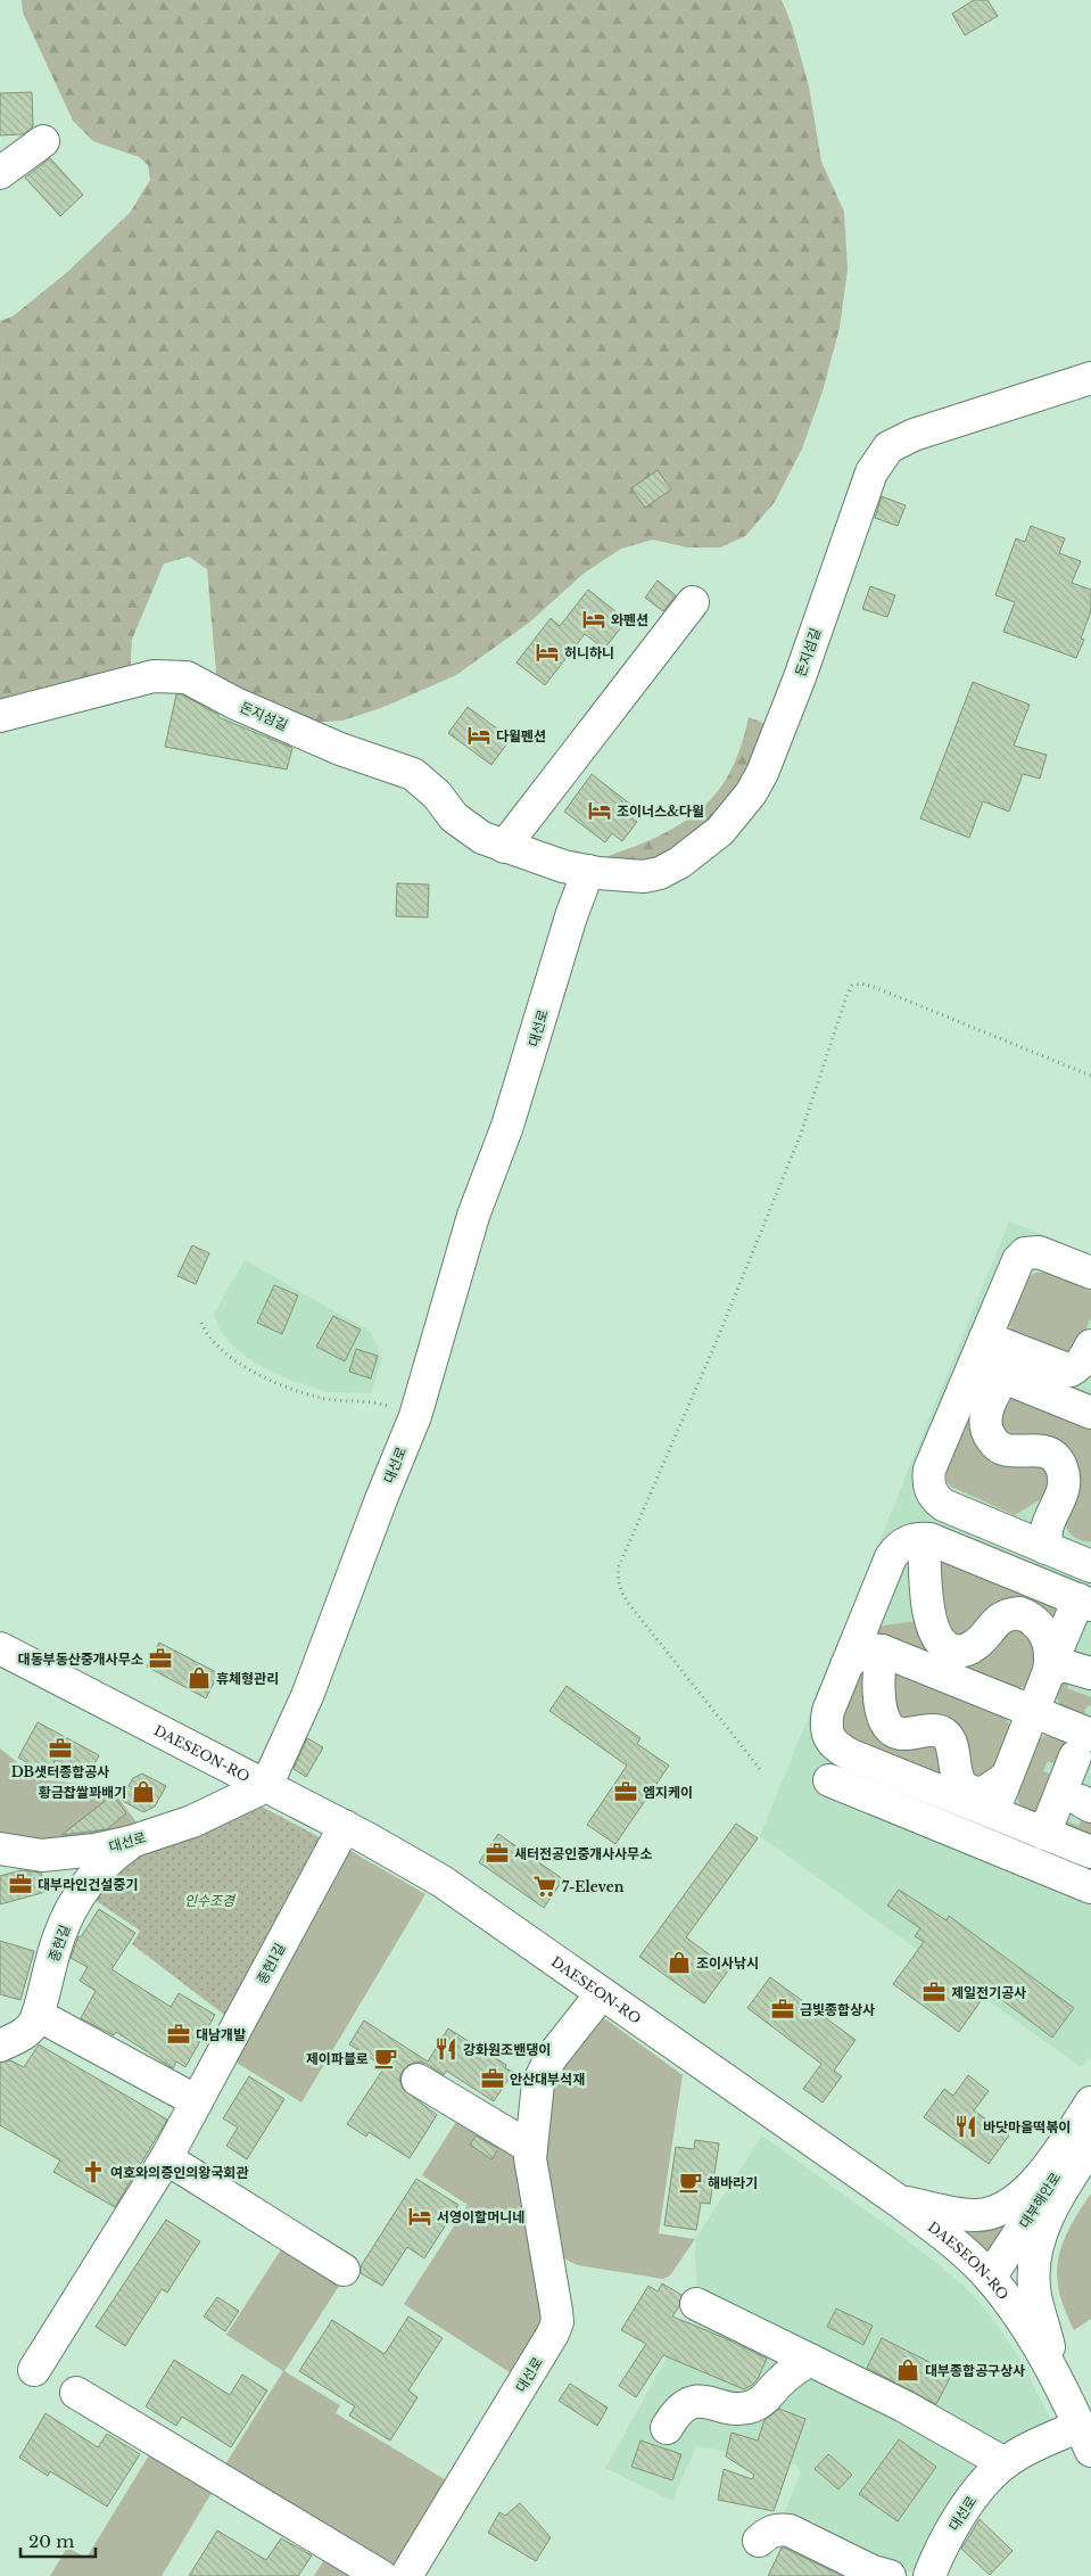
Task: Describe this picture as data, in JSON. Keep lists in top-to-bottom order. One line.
{"streets":{"street":["돈지섬길","대선로","DAESEON-RO","종현길","종현1길","대부해안로"]},"crossings":[["돈지섬길","대선로"],["대선로","DAESEON-RO"],["대선로","종현길"],["DAESEON-RO","종현1길"],["DAESEON-RO","대부해안로"]],"parks":["인수조경"],"places":{"hotel":["와펜션","허니하니","다윌펜션","조이너스&다윌","서영이할머니네"],"office":["대동부동산중개사무소","DB샛터종합공사","엠지케이","새터전공인중개사사무소","대부라인건설중기","제일전기공사","금빛종합상사","대남개발","안산대부석재"],"shop":["휴체형관리","황금찹쌀꽈배기","조이사낚시","대부종합공구상사"],"supermarket":["7-Eleven"],"restaurant":["강화원조밴댕이","바닷마을떡볶이"],"cafe":["제이파블로","해바라기"],"church":["여호와의증인의왕국회관"]},"scale_bar":"20 m"}
